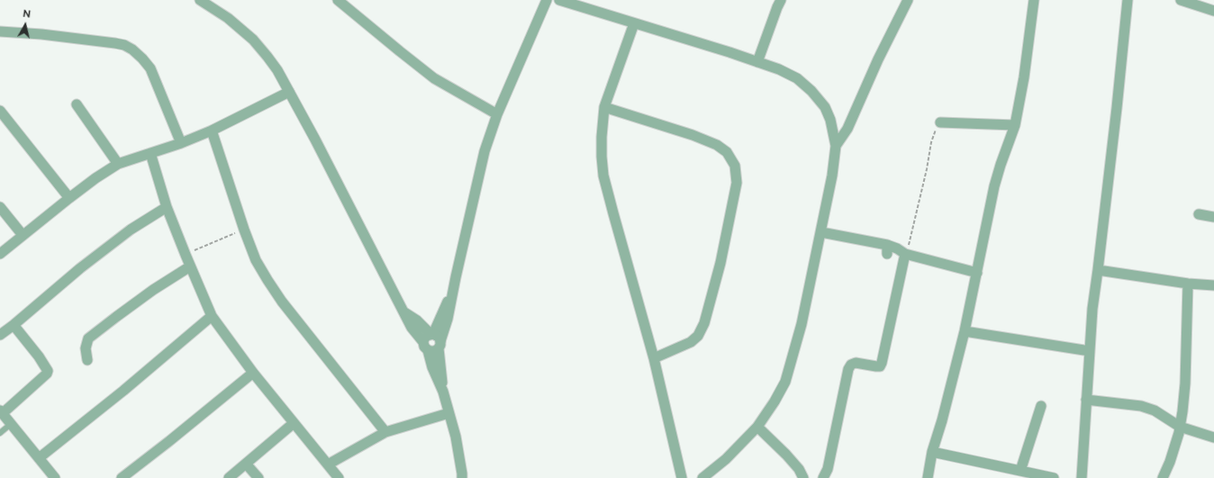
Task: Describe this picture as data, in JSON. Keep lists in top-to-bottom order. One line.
{"north":"top"}
